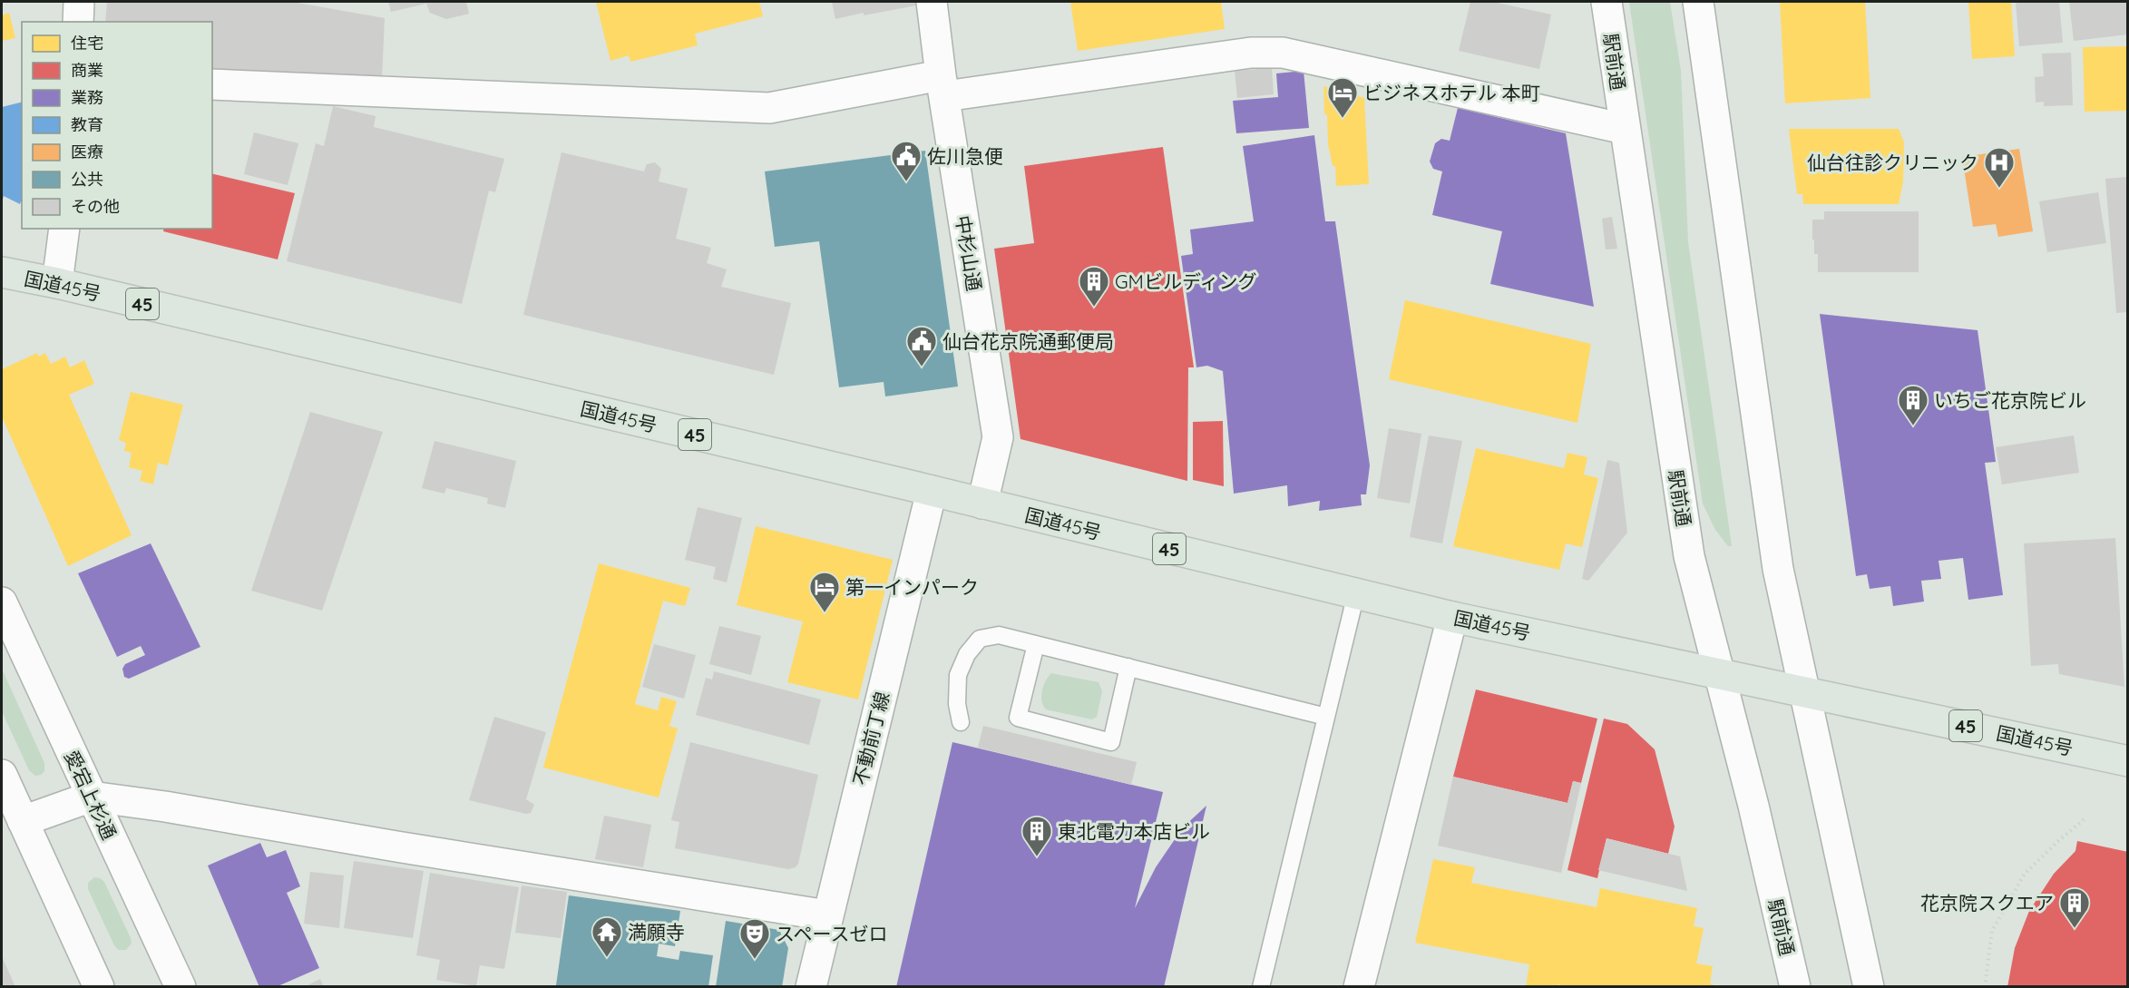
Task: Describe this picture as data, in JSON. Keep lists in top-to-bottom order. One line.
{"streets":{"highway":["国道45号","45"],"street":["駅前通","中杉山通","不動前丁線","愛宕上杉通"]},"crossings":[["駅前通","国道45号"],["中杉山通","国道45号"],["国道45号","不動前丁線"]],"places":{"hotel":["ビジネスホテル 本町","第一インパーク"],"public building":["佐川急便","仙台花京院通郵便局"],"hospital":["仙台往診クリニック"],"building":["GMビルディング","いちご花京院ビル","東北電力本店ビル","花京院スクエア"],"temple":["満願寺"],"theatre":["スペースゼロ"]},"legend":["住宅","商業","業務","教育","医療","公共","その他"]}
